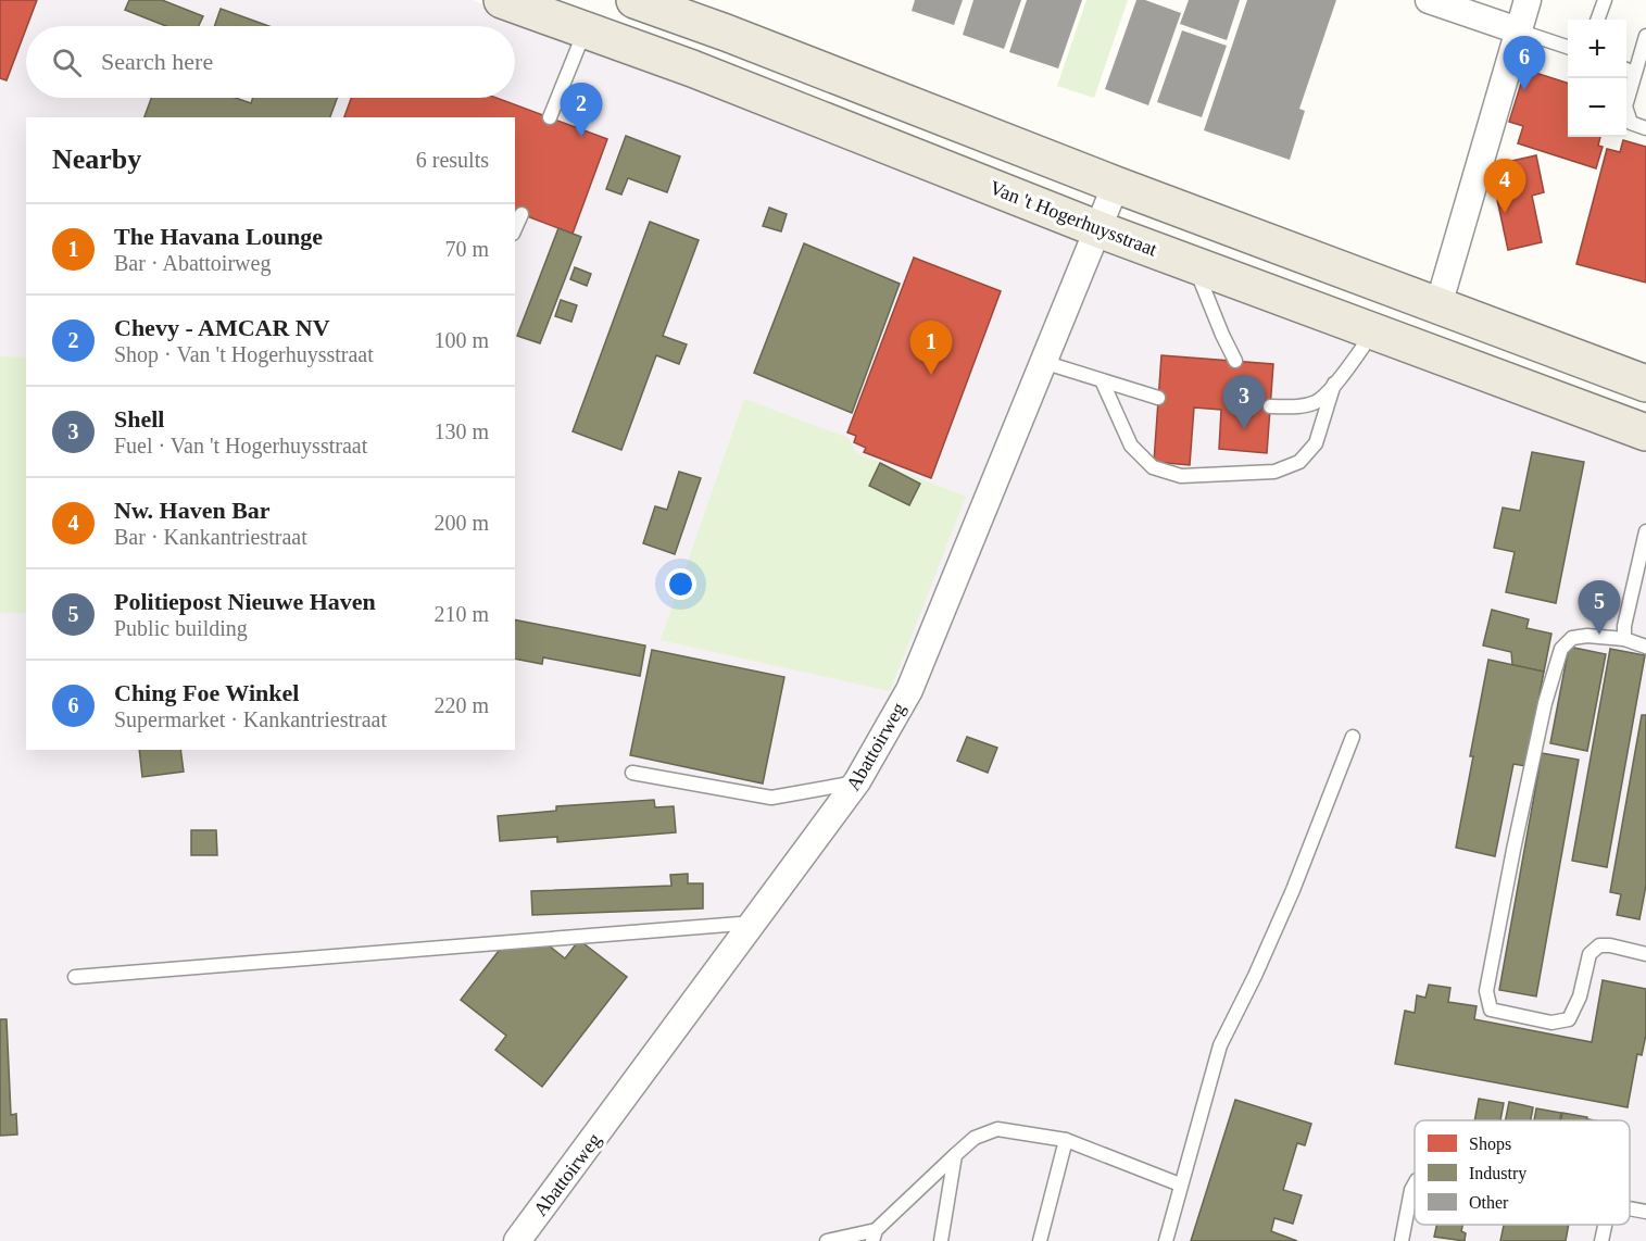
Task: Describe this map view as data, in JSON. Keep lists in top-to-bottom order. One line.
{"streets":{"main road":["Van 't Hogerhuysstraat"],"street":["Abattoirweg"]},"crossings":[["Van 't Hogerhuysstraat","Abattoirweg"]],"legend":["Shops","Industry","Other"],"page":{"map_buttons":["+","−"],"search":"Search here","pins":["6","2","4","1","3","5"],"heading":["Nearby","6 results"],"list":[{"mark":"1","name":"The Havana Lounge","note":"Bar · Abattoirweg","value":"70 m"},{"mark":"2","name":"Chevy - AMCAR NV","note":"Shop · Van 't Hogerhuysstraat","value":"100 m"},{"mark":"3","name":"Shell","note":"Fuel · Van 't Hogerhuysstraat","value":"130 m"},{"mark":"4","name":"Nw. Haven Bar","note":"Bar · Kankantriestraat","value":"200 m"},{"mark":"5","name":"Politiepost Nieuwe Haven","note":"Public building","value":"210 m"},{"mark":"6","name":"Ching Foe Winkel","note":"Supermarket · Kankantriestraat","value":"220 m"}]}}
